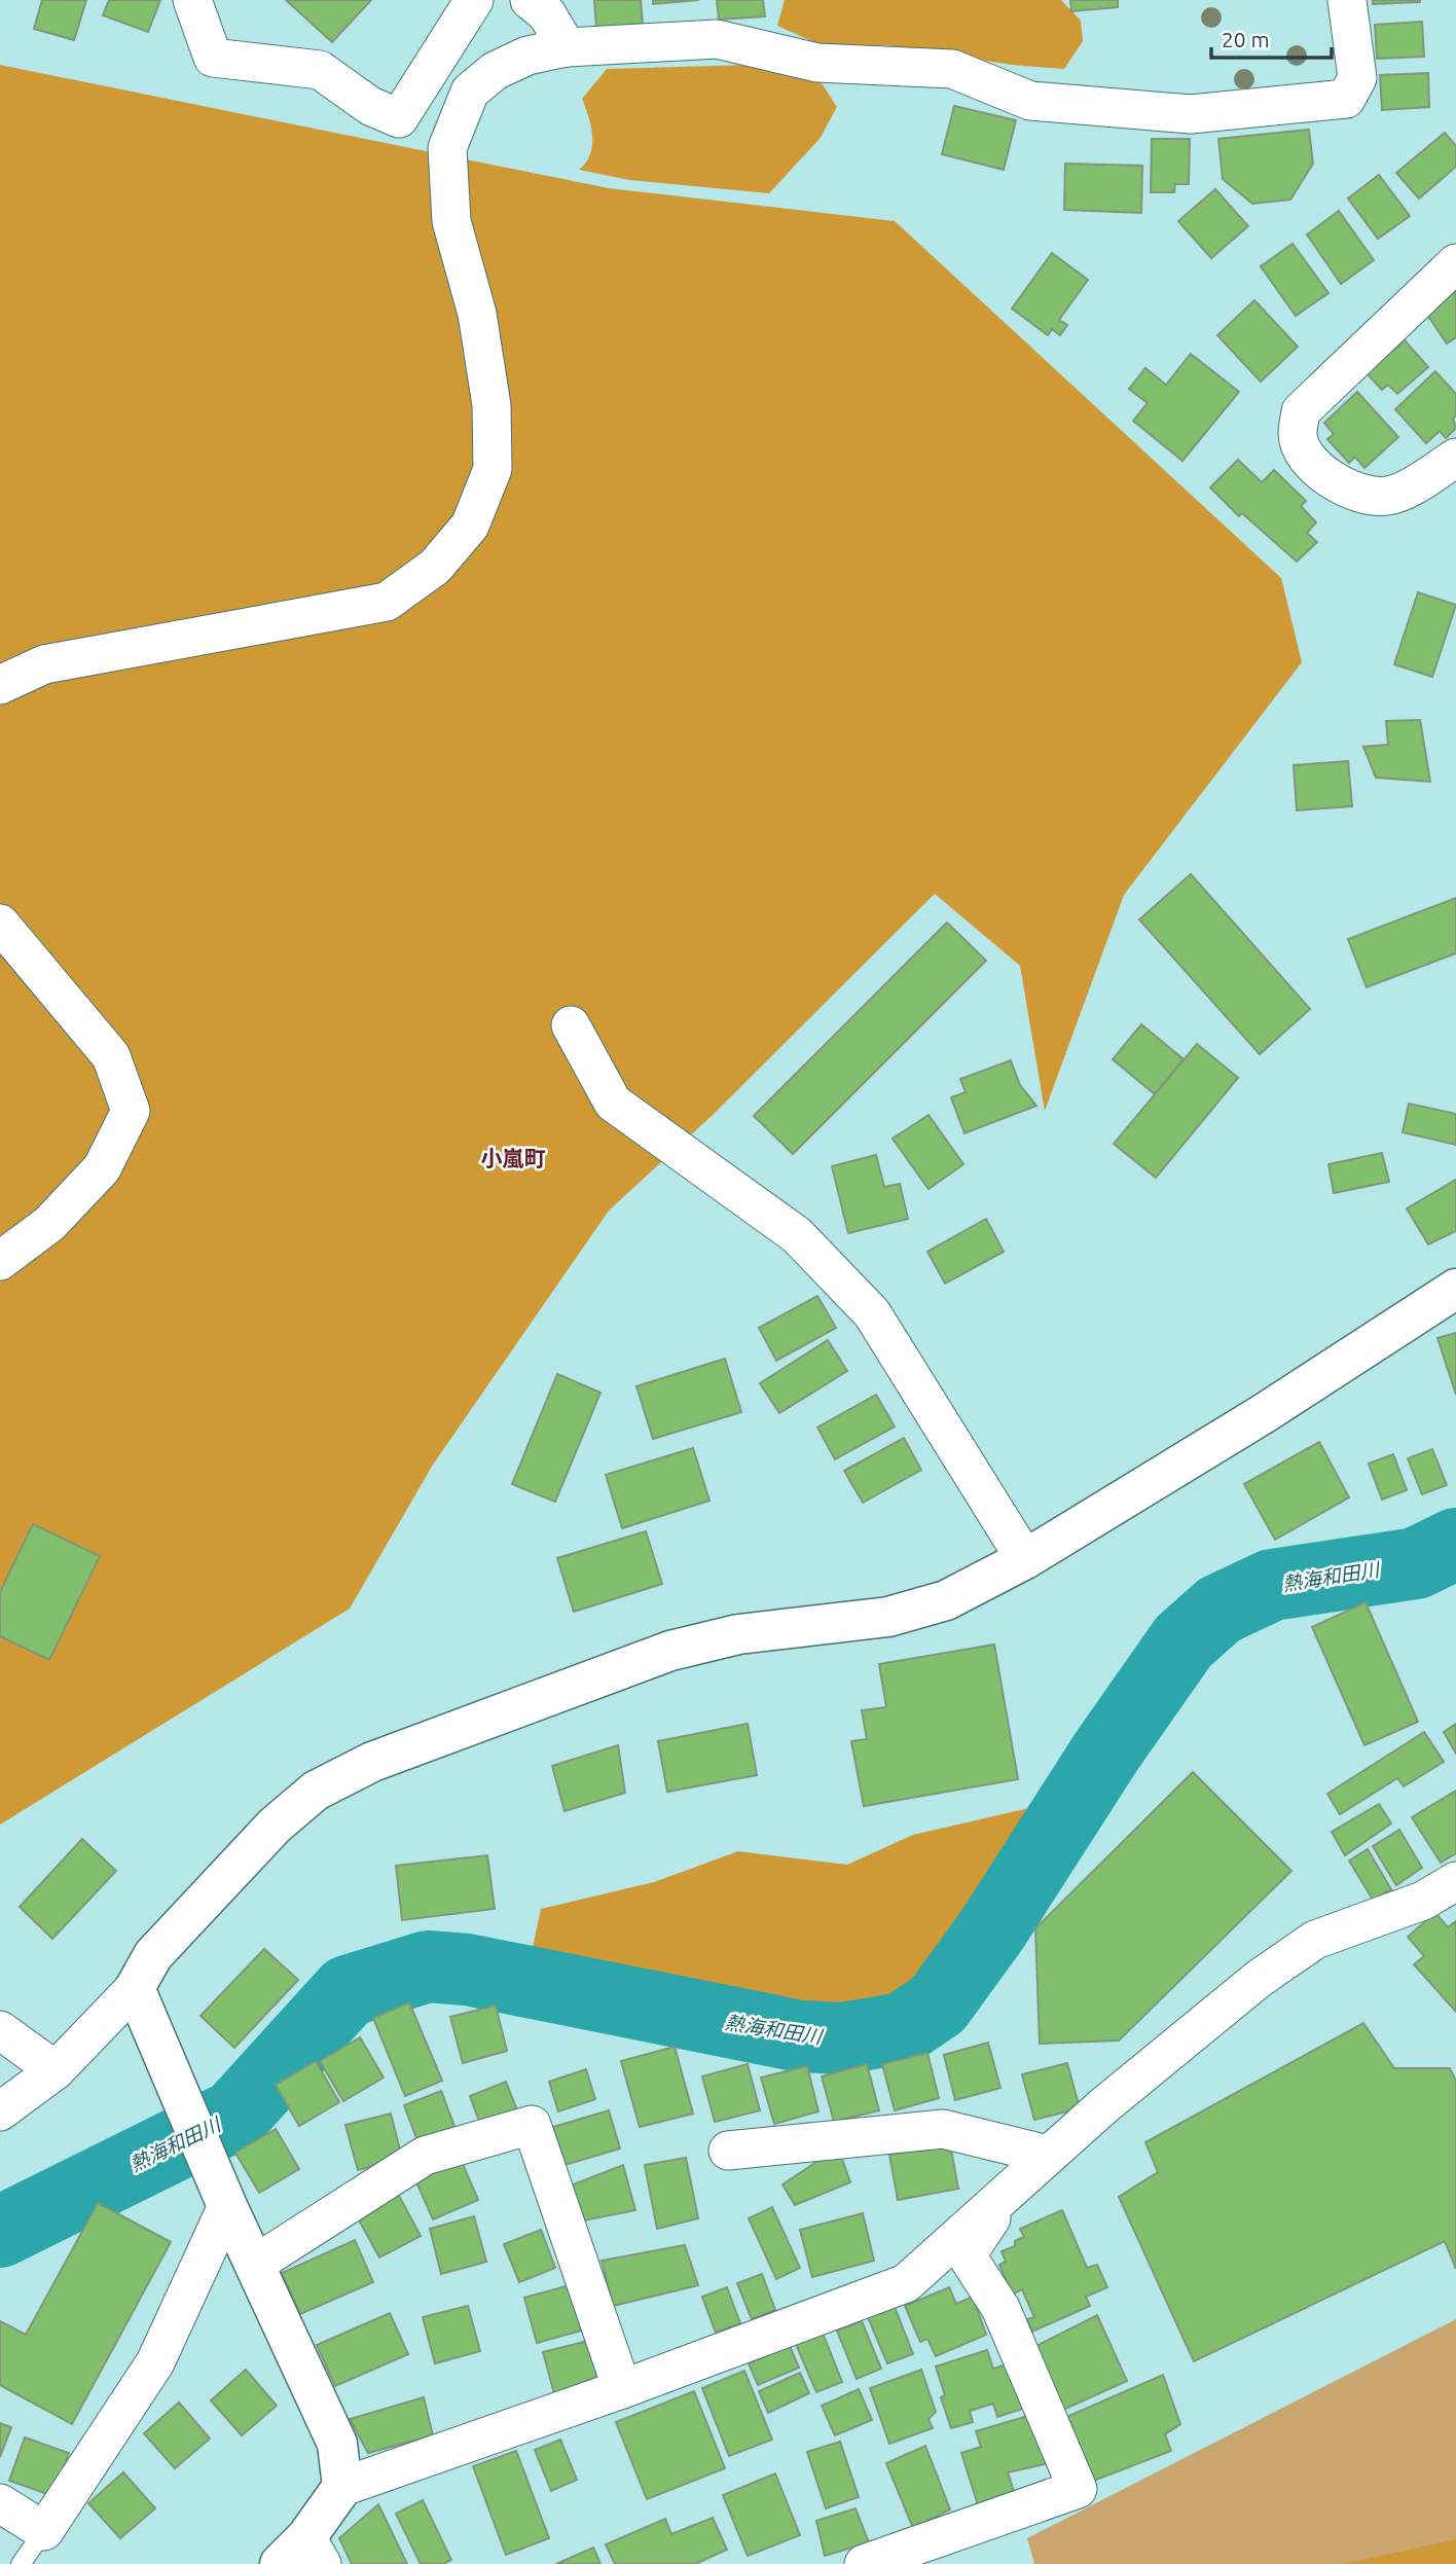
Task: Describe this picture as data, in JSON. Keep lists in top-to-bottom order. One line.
{"districts":["小嵐町"],"water":["熱海和田川"],"scale_bar":"20 m"}
